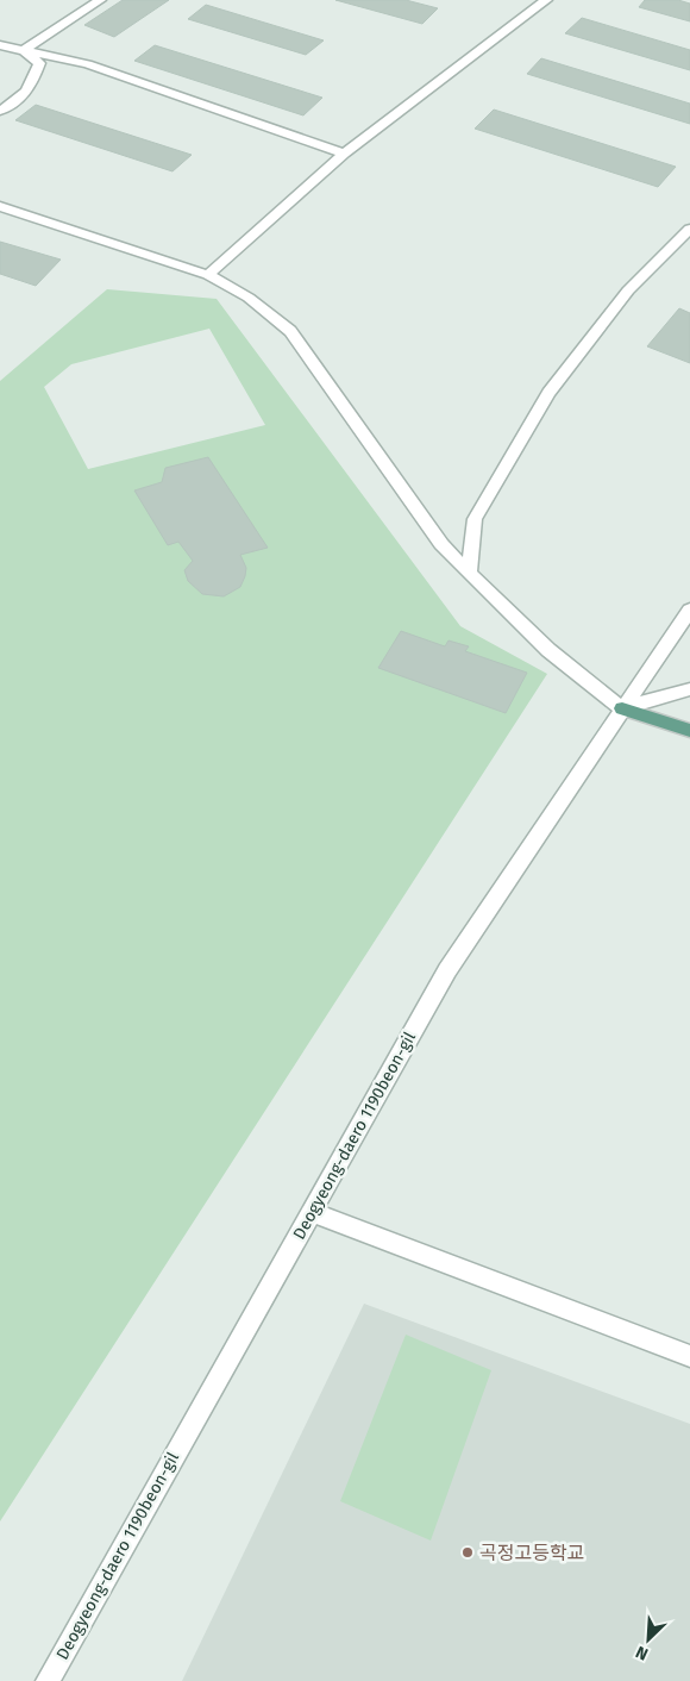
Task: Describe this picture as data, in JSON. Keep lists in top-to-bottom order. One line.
{"streets":{"street":["Deogyeong-daero 1190beon-gil"]},"places":["곡정고등학교"],"north":"bottom left"}
